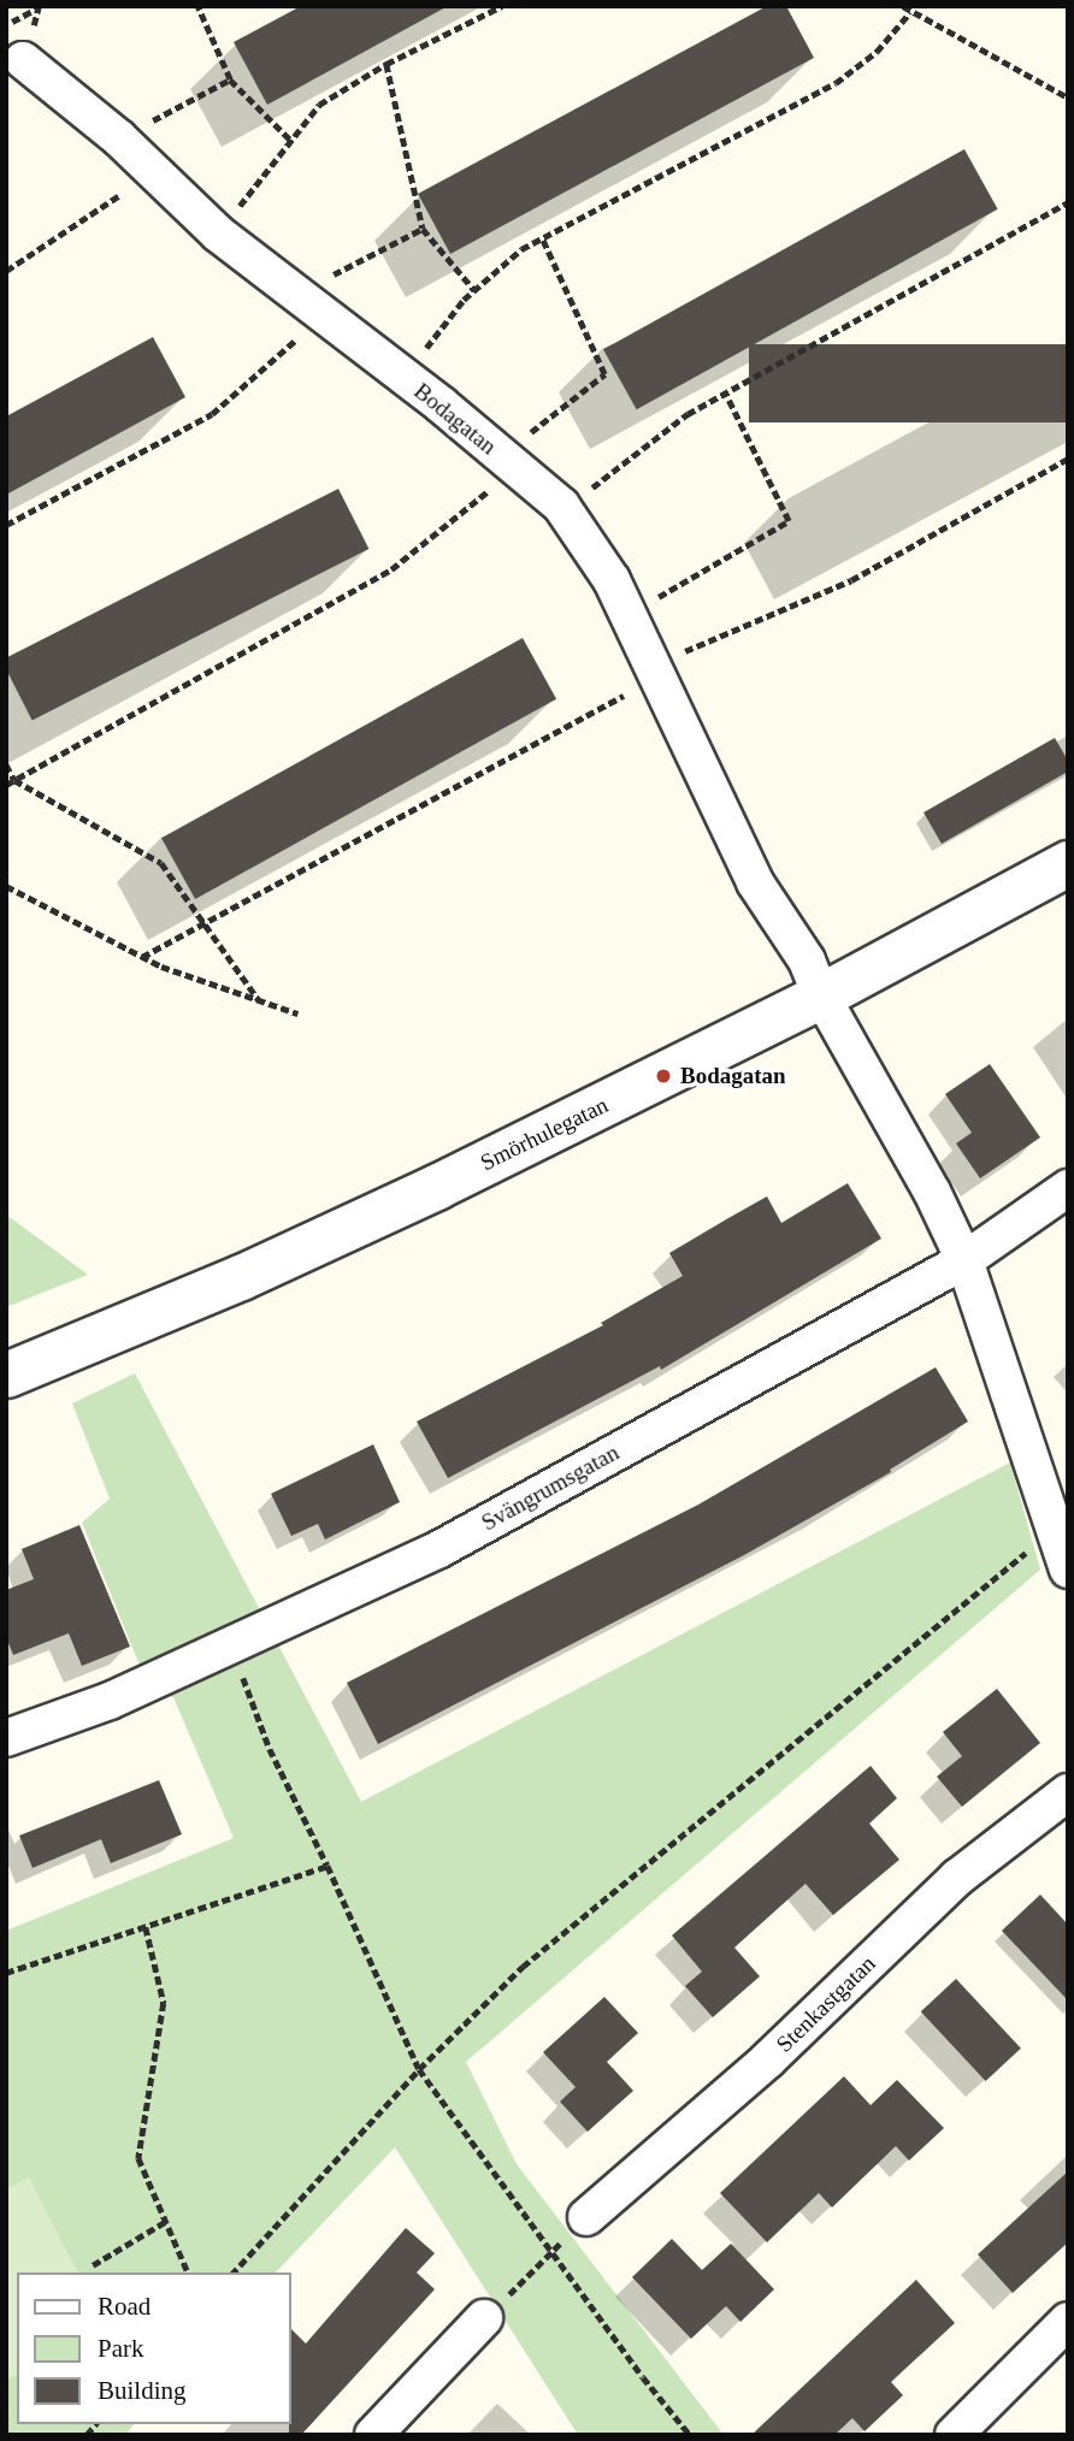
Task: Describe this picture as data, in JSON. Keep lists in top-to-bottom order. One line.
{"streets":{"street":["Bodagatan","Smörhulegatan","Svängrumsgatan","Stenkastgatan"]},"crossings":[["Bodagatan","Smörhulegatan"],["Bodagatan","Svängrumsgatan"]],"places":["Bodagatan"],"legend":["Road","Park","Building"]}
